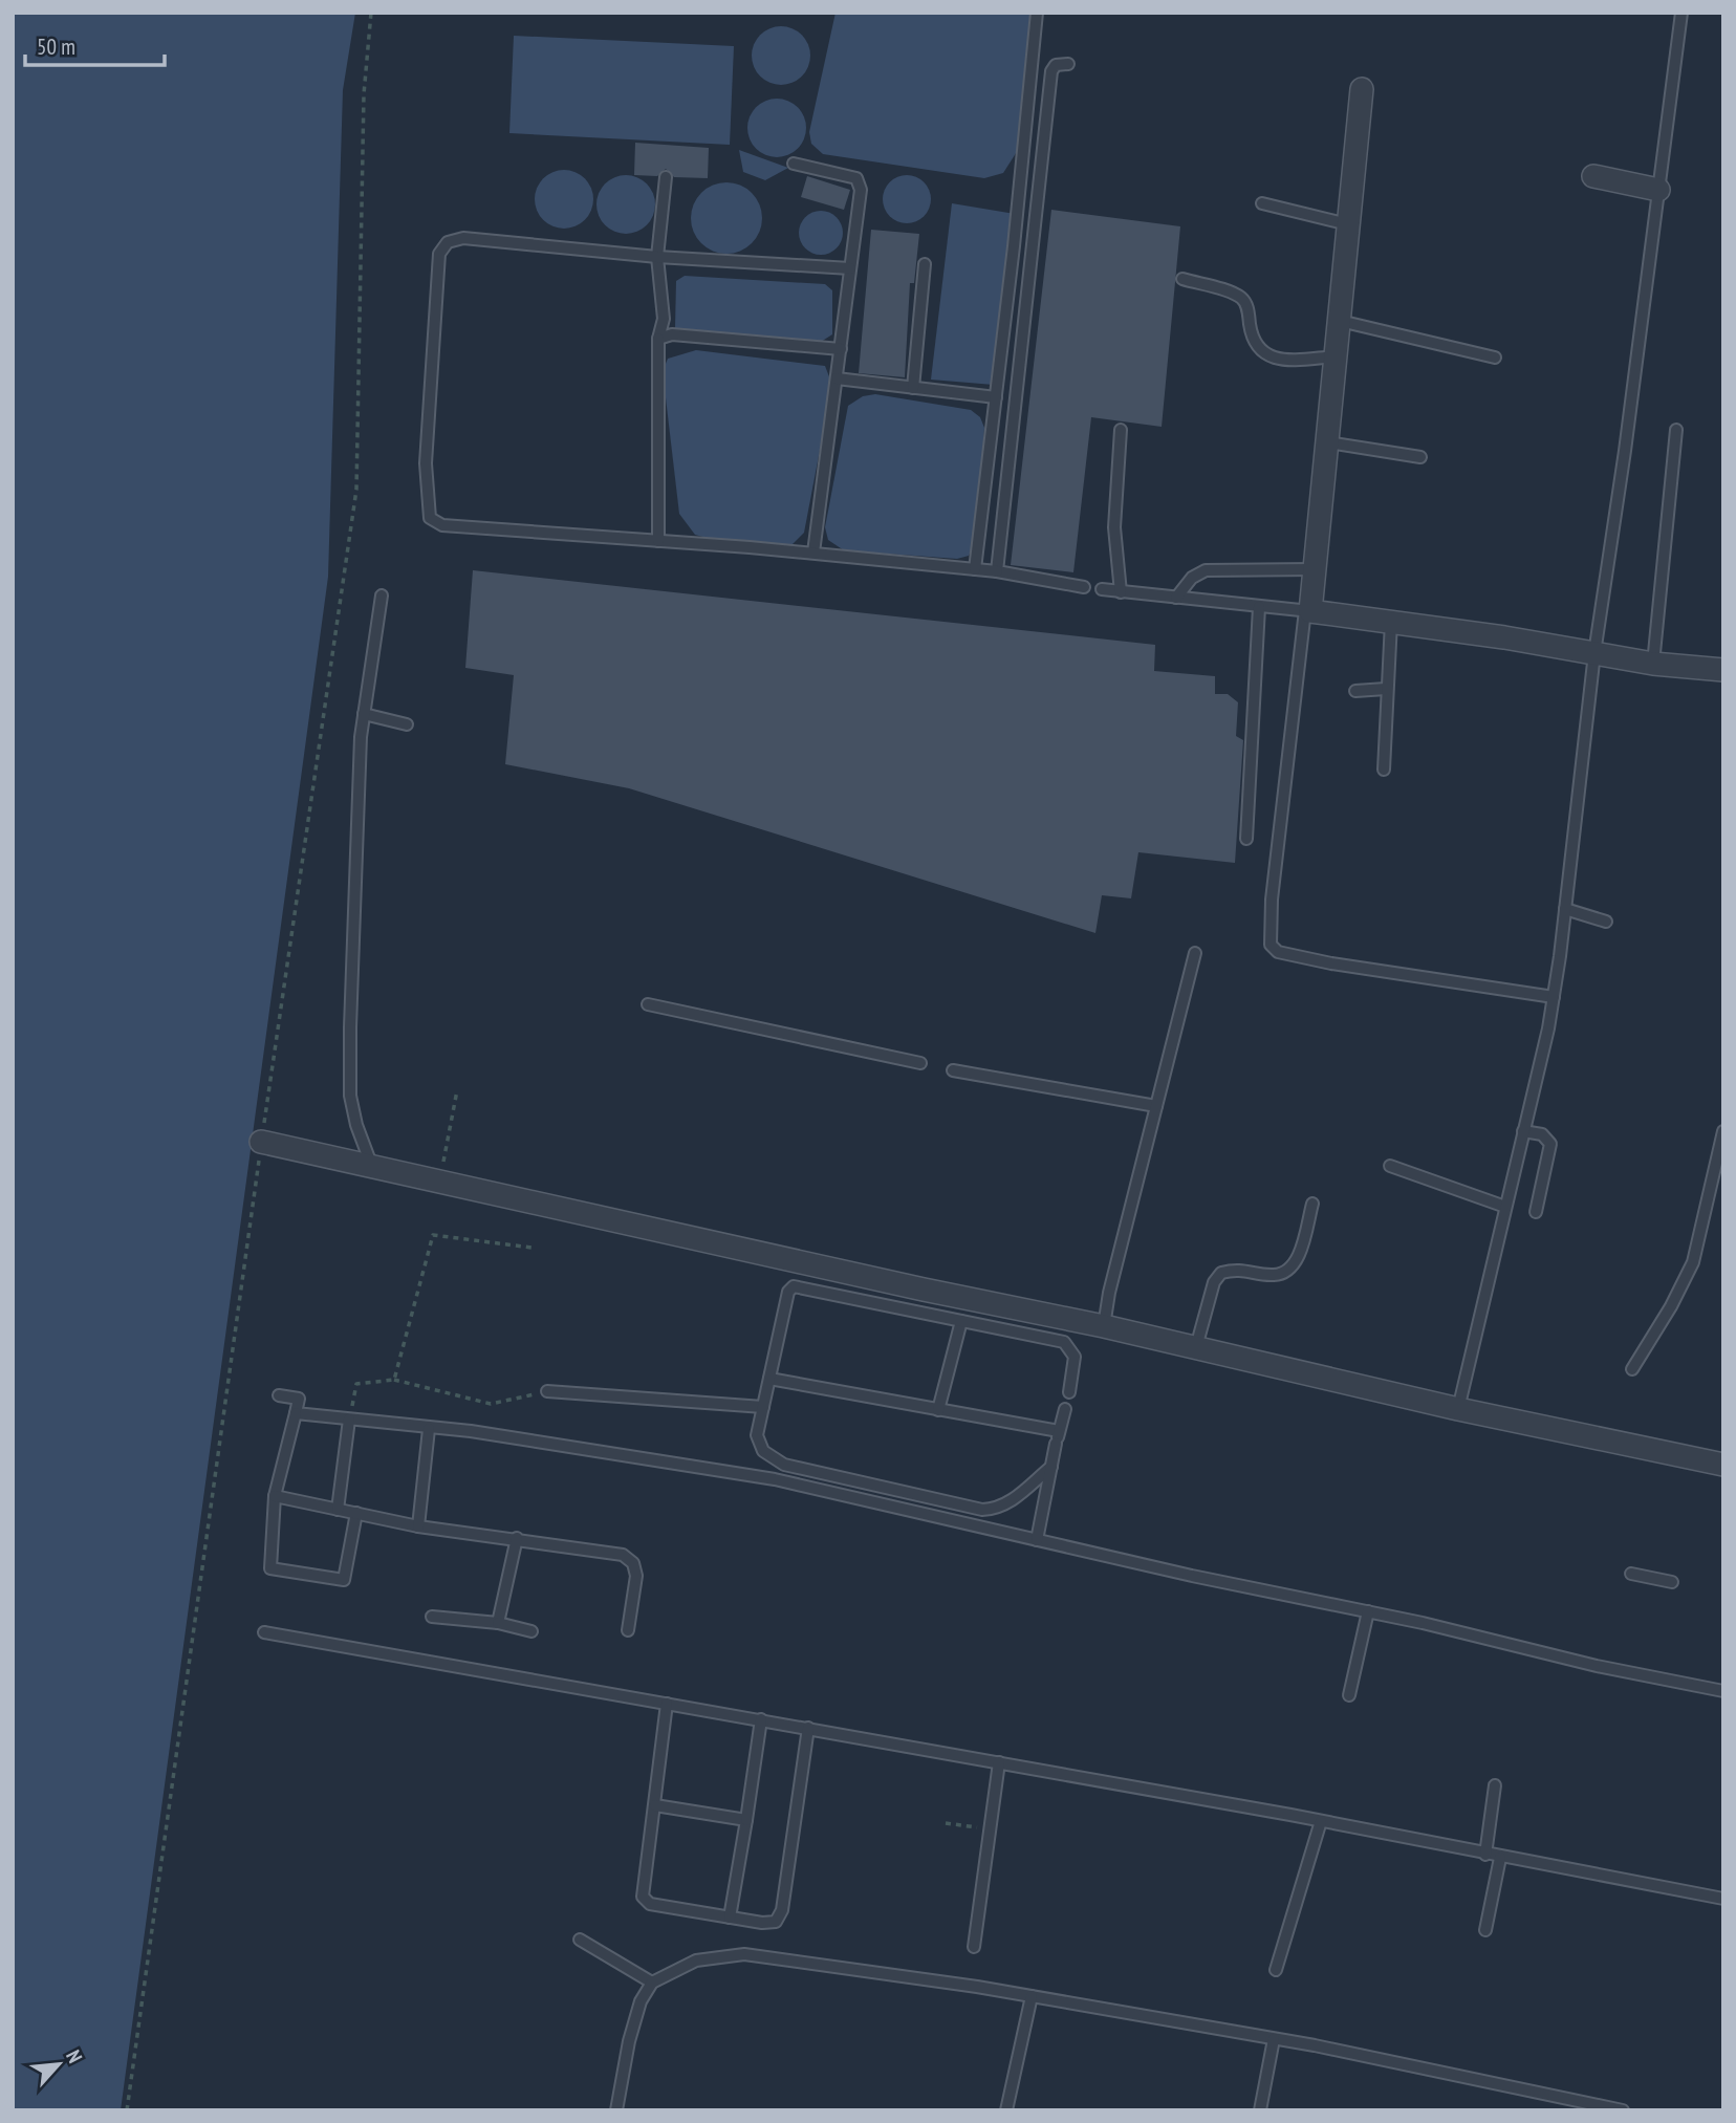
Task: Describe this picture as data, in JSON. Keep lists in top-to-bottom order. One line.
{"scale_bar":"50 m","north":"top right"}
